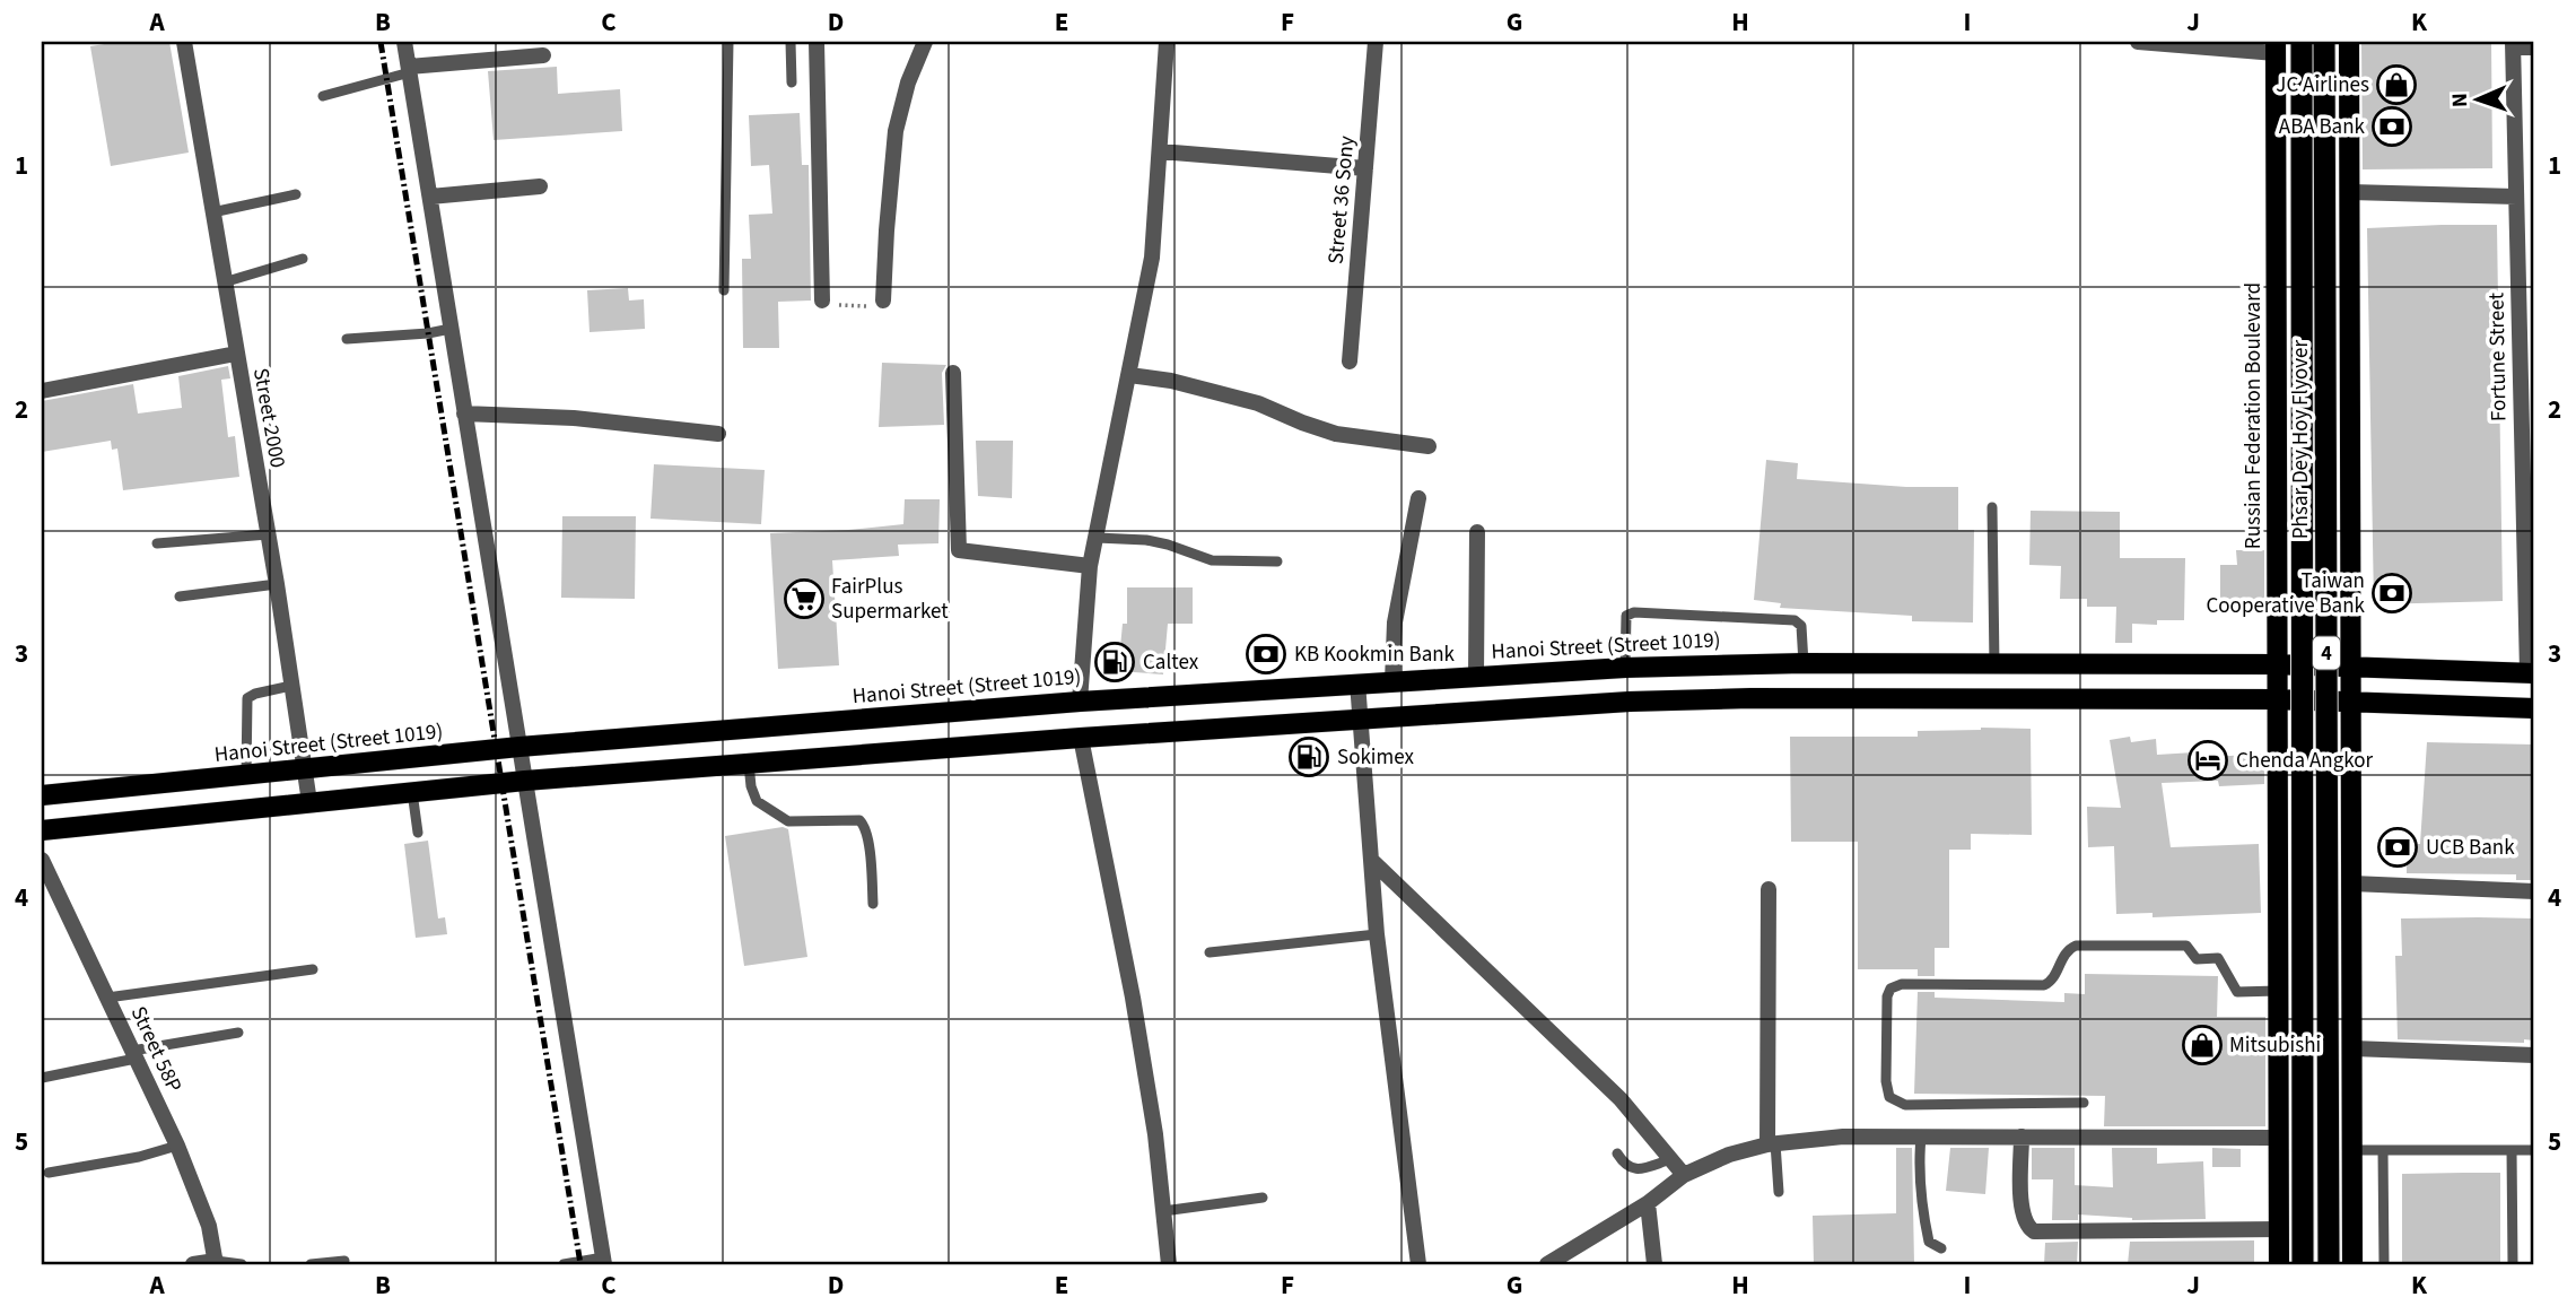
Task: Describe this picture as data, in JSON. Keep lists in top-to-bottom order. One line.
{"streets":{"highway":["Phsar Dey Hoy Flyover","4"],"main road":["Russian Federation Boulevard","Hanoi Street (Street 1019)"],"street":["Street 36 Sony","Fortune Street","Street 2000","Street 58P"]},"crossings":[["Fortune Street","Hanoi Street (Street 1019)"],["Russian Federation Boulevard","Hanoi Street (Street 1019)"],["Street 2000","Hanoi Street (Street 1019)"]],"places":{"shop":["JC Airlines","Mitsubishi"],"bank":["ABA Bank","Taiwan Cooperative Bank","KB Kookmin Bank","UCB Bank"],"supermarket":["FairPlus Supermarket"],"fuel station":["Caltex","Sokimex"],"hotel":["Chenda Angkor"]},"north":"left","grid":{"columns":["A","B","C","D","E","F","G","H","I","J","K"],"rows":["1","2","3","4","5"]}}
